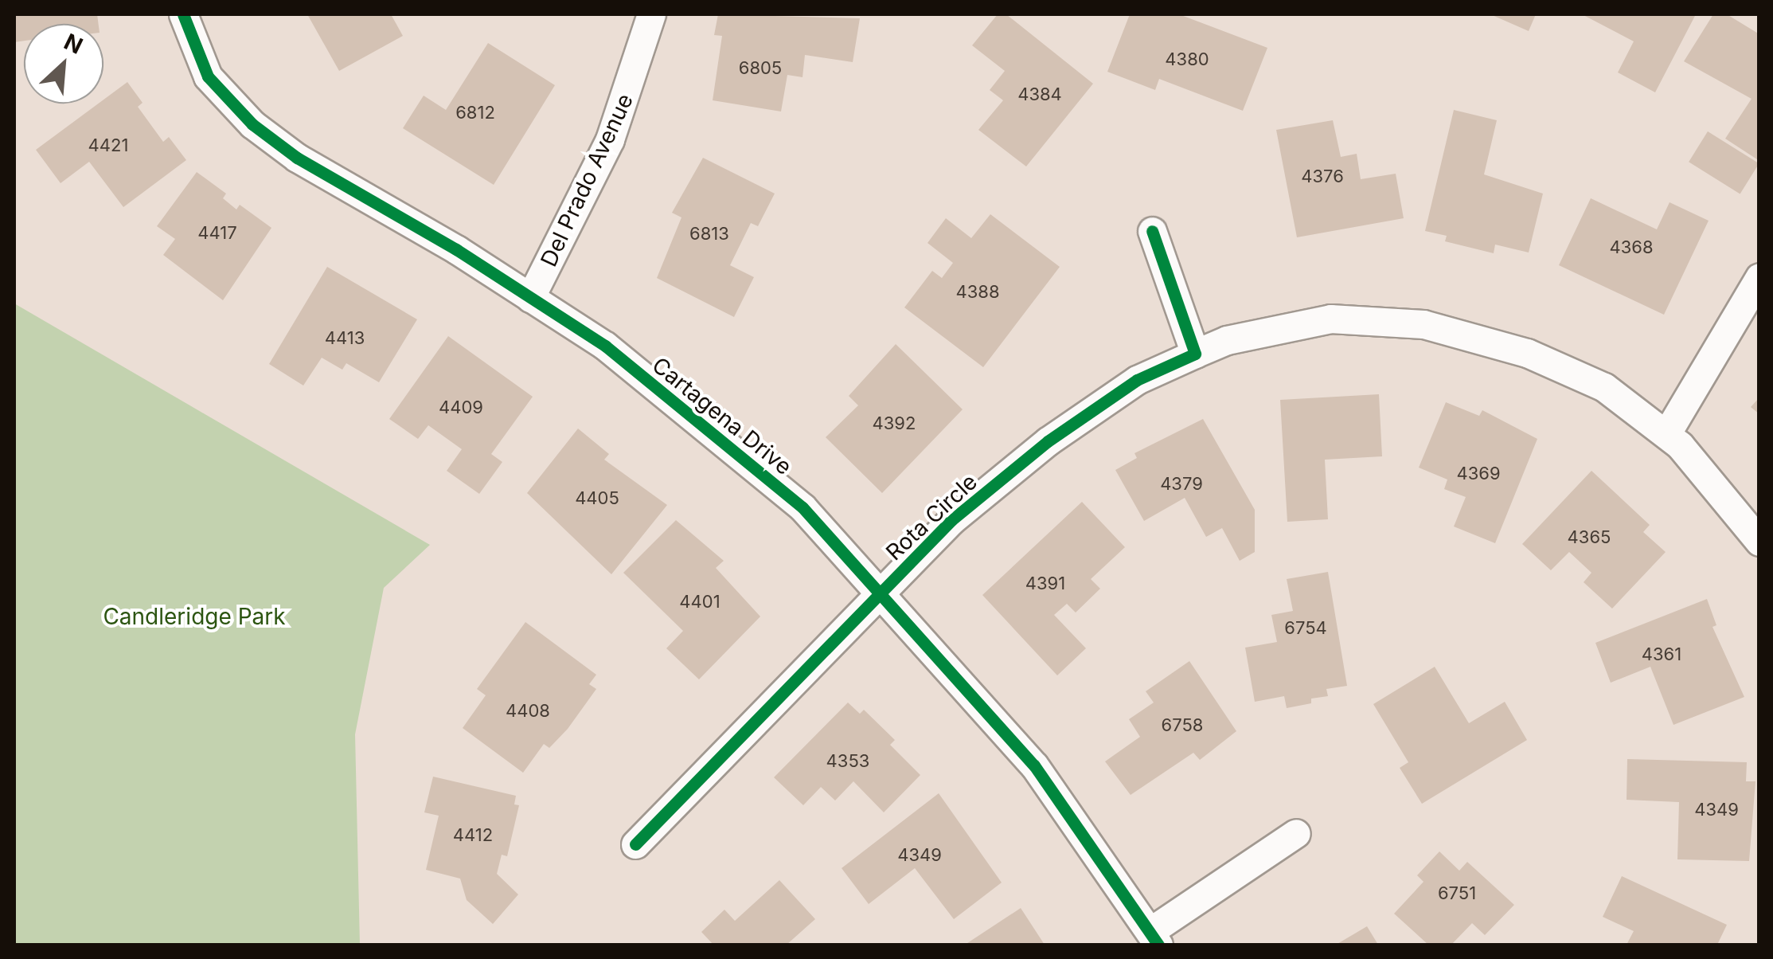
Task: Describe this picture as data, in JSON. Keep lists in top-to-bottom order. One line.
{"streets":{"street":["Del Prado Avenue","Cartagena Drive","Rota Circle"]},"crossings":[["Del Prado Avenue","Cartagena Drive"],["Cartagena Drive","Rota Circle"]],"parks":["Candleridge Park"],"house_numbers":["4380","6805","4384","6812","4421","4376","4417","6813","4368","4388","4413","4409","4392","4369","4379","4405","4365","4391","4401","6754","4361","4408","6758","4353","4349","4412","4349","6751"],"north":"top right"}
